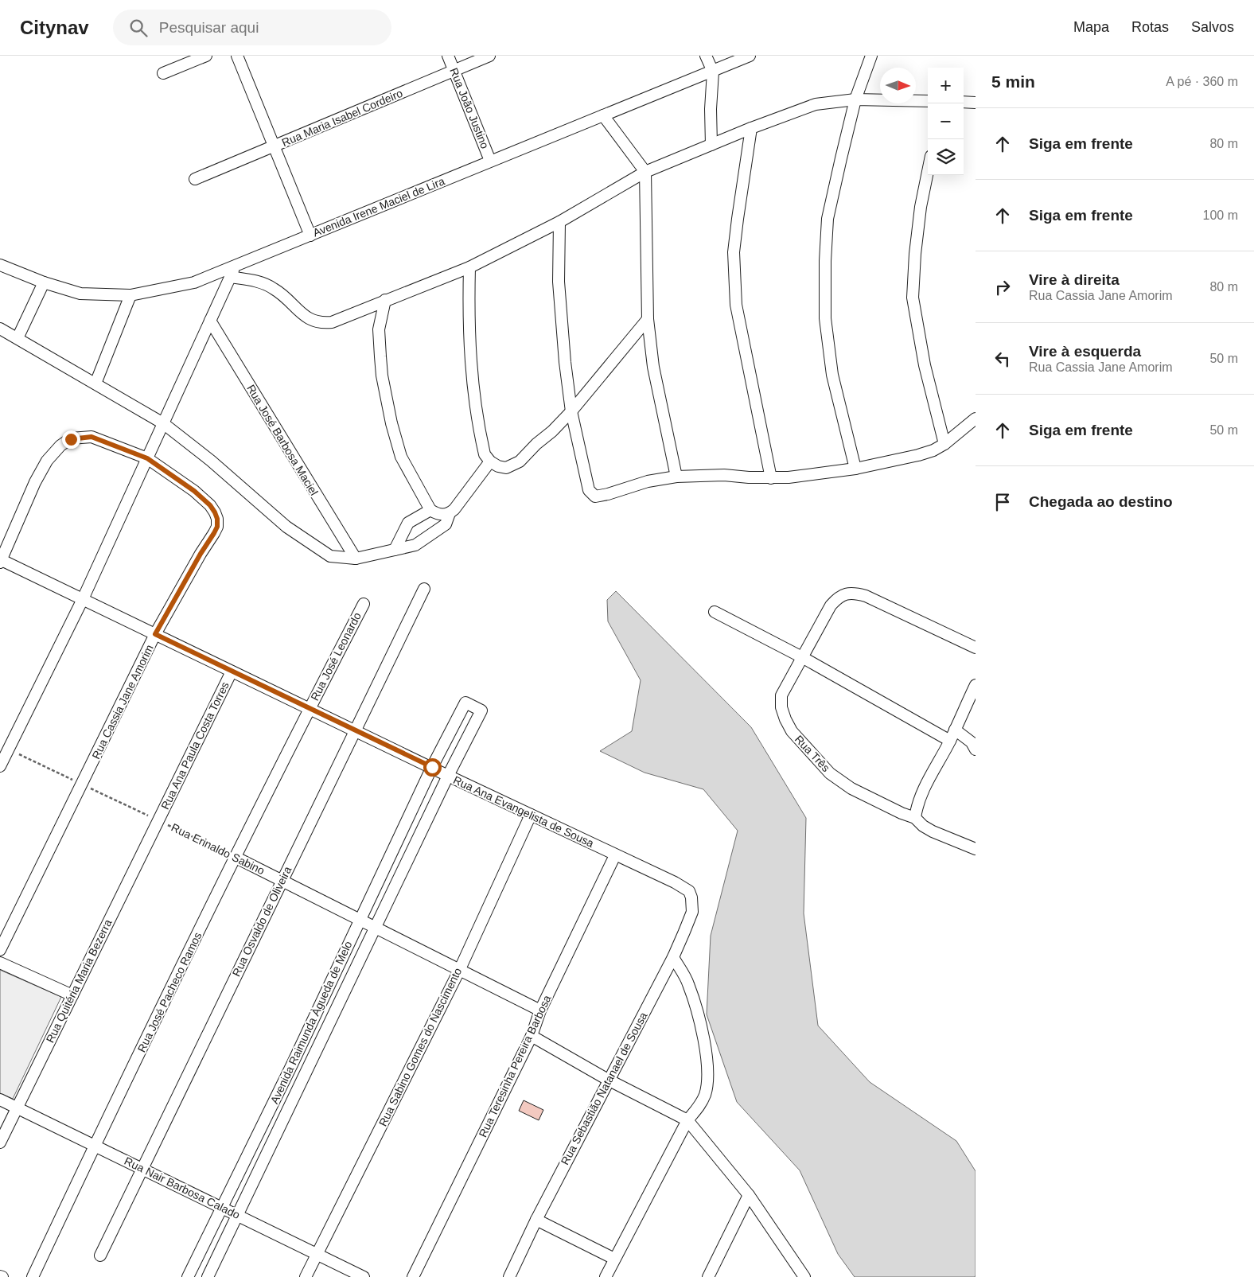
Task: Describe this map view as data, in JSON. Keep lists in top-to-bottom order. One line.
{"streets":{"street":["Rua João Justino","Rua Maria Isabel Cordeiro","Avenida Irene Maciel de Lira","Rua José Barbosa Maciel","Rua José Leonardo","Rua Cassia Jane Amorim","Rua Ana Paula Costa Torres","Rua Três","Rua Ana Evangelista de Sousa","Rua Erinaldo Sabino","Rua Osvaldo de Oliveira","Rua Quitéria Maria Bezerra","Rua José Pacheco Ramos","Avenida Raimunda Àgueda de Melo","Rua Sabino Gomes do Nascimento","Rua Teresinha Pereira Barbosa","Rua Sebastião Natanael de Sousa","Rua Nair Barbosa Calado"]},"crossings":[["Rua João Justino","Rua Maria Isabel Cordeiro"],["Rua João Justino","Avenida Irene Maciel de Lira"],["Rua José Leonardo","Rua Ana Evangelista de Sousa"],["Rua José Leonardo","Rua José Pacheco Ramos"],["Rua Cassia Jane Amorim","Rua Ana Evangelista de Sousa"],["Rua Cassia Jane Amorim","Rua Erinaldo Sabino"],["Rua Ana Paula Costa Torres","Rua Ana Evangelista de Sousa"],["Rua Ana Paula Costa Torres","Rua Erinaldo Sabino"],["Rua Ana Paula Costa Torres","Rua Quitéria Maria Bezerra"],["Rua Ana Evangelista de Sousa","Rua Osvaldo de Oliveira"],["Rua Ana Evangelista de Sousa","Rua José Pacheco Ramos"],["Rua Ana Evangelista de Sousa","Avenida Raimunda Àgueda de Melo"],["Rua Ana Evangelista de Sousa","Rua Sabino Gomes do Nascimento"],["Rua Ana Evangelista de Sousa","Rua Teresinha Pereira Barbosa"],["Rua Ana Evangelista de Sousa","Rua Sebastião Natanael de Sousa"],["Rua Erinaldo Sabino","Rua Osvaldo de Oliveira"],["Rua Erinaldo Sabino","Rua Quitéria Maria Bezerra"],["Rua Erinaldo Sabino","Rua José Pacheco Ramos"],["Rua Erinaldo Sabino","Avenida Raimunda Àgueda de Melo"],["Rua Erinaldo Sabino","Rua Sabino Gomes do Nascimento"],["Rua Erinaldo Sabino","Rua Teresinha Pereira Barbosa"],["Rua Osvaldo de Oliveira","Rua Nair Barbosa Calado"],["Rua Quitéria Maria Bezerra","Rua Nair Barbosa Calado"],["Rua José Pacheco Ramos","Rua Nair Barbosa Calado"],["Avenida Raimunda Àgueda de Melo","Rua Nair Barbosa Calado"],["Rua Sabino Gomes do Nascimento","Rua Nair Barbosa Calado"]],"north":"right","page":{"header":"Citynav","search":"Pesquisar aqui","nav":["Mapa","Rotas","Salvos"],"heading":["5 min","A pé · 360 m"],"map_buttons":["+","−"],"list":[["Siga em frente","80 m"],["Siga em frente","100 m"],["Vire à direita","Rua Cassia Jane Amorim","80 m"],["Vire à esquerda","Rua Cassia Jane Amorim","50 m"],["Siga em frente","50 m"],"Chegada ao destino"]}}
